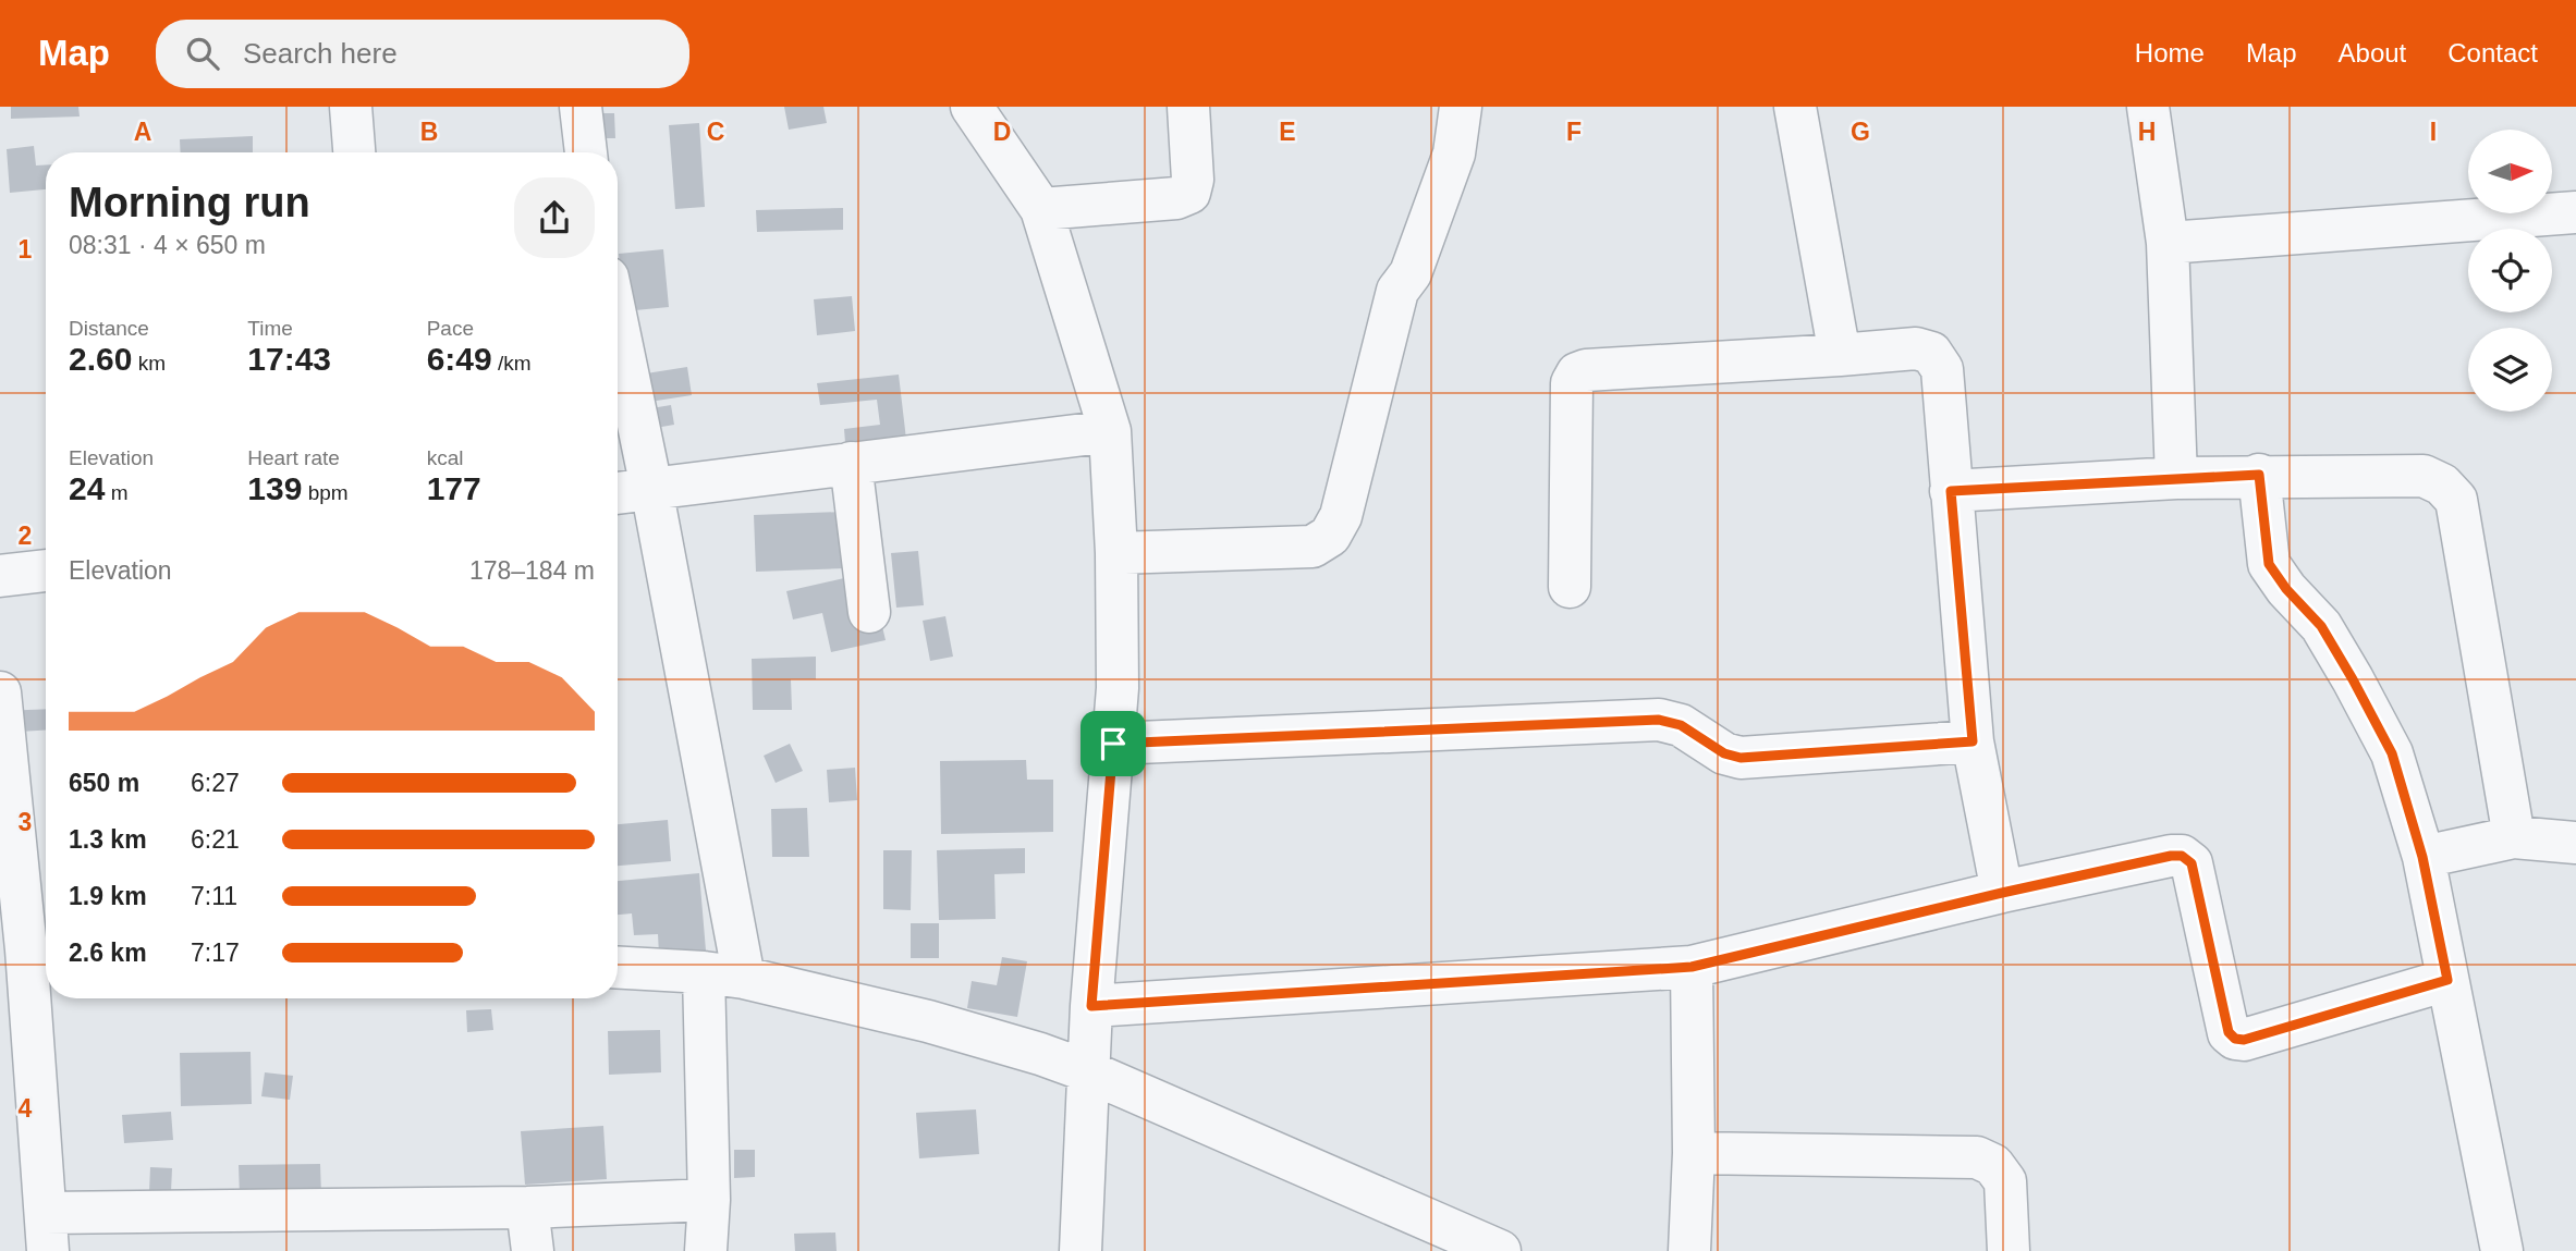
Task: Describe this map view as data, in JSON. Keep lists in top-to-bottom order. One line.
{"north":"right","page":{"header":"Map","search":"Search here","nav":["Home","Map","About","Contact"],"heading":["Morning run","08:31 · 4 × 650 m"],"stats":[["Distance","2.60 km"],["Time","17:43"],["Pace","6:49 /km"],["Elevation","24 m"],["Heart rate","139 bpm"],["kcal","177"]],"chart":["Elevation","178–184 m"],"list":[{"name":"650 m","note":"6:27"},{"name":"1.3 km","note":"6:21"},{"name":"1.9 km","note":"7:11"},{"name":"2.6 km","note":"7:17"}]},"grid":{"columns":["A","B","C","D","E","F","G","H","I"],"rows":["1","2","3","4"]}}
